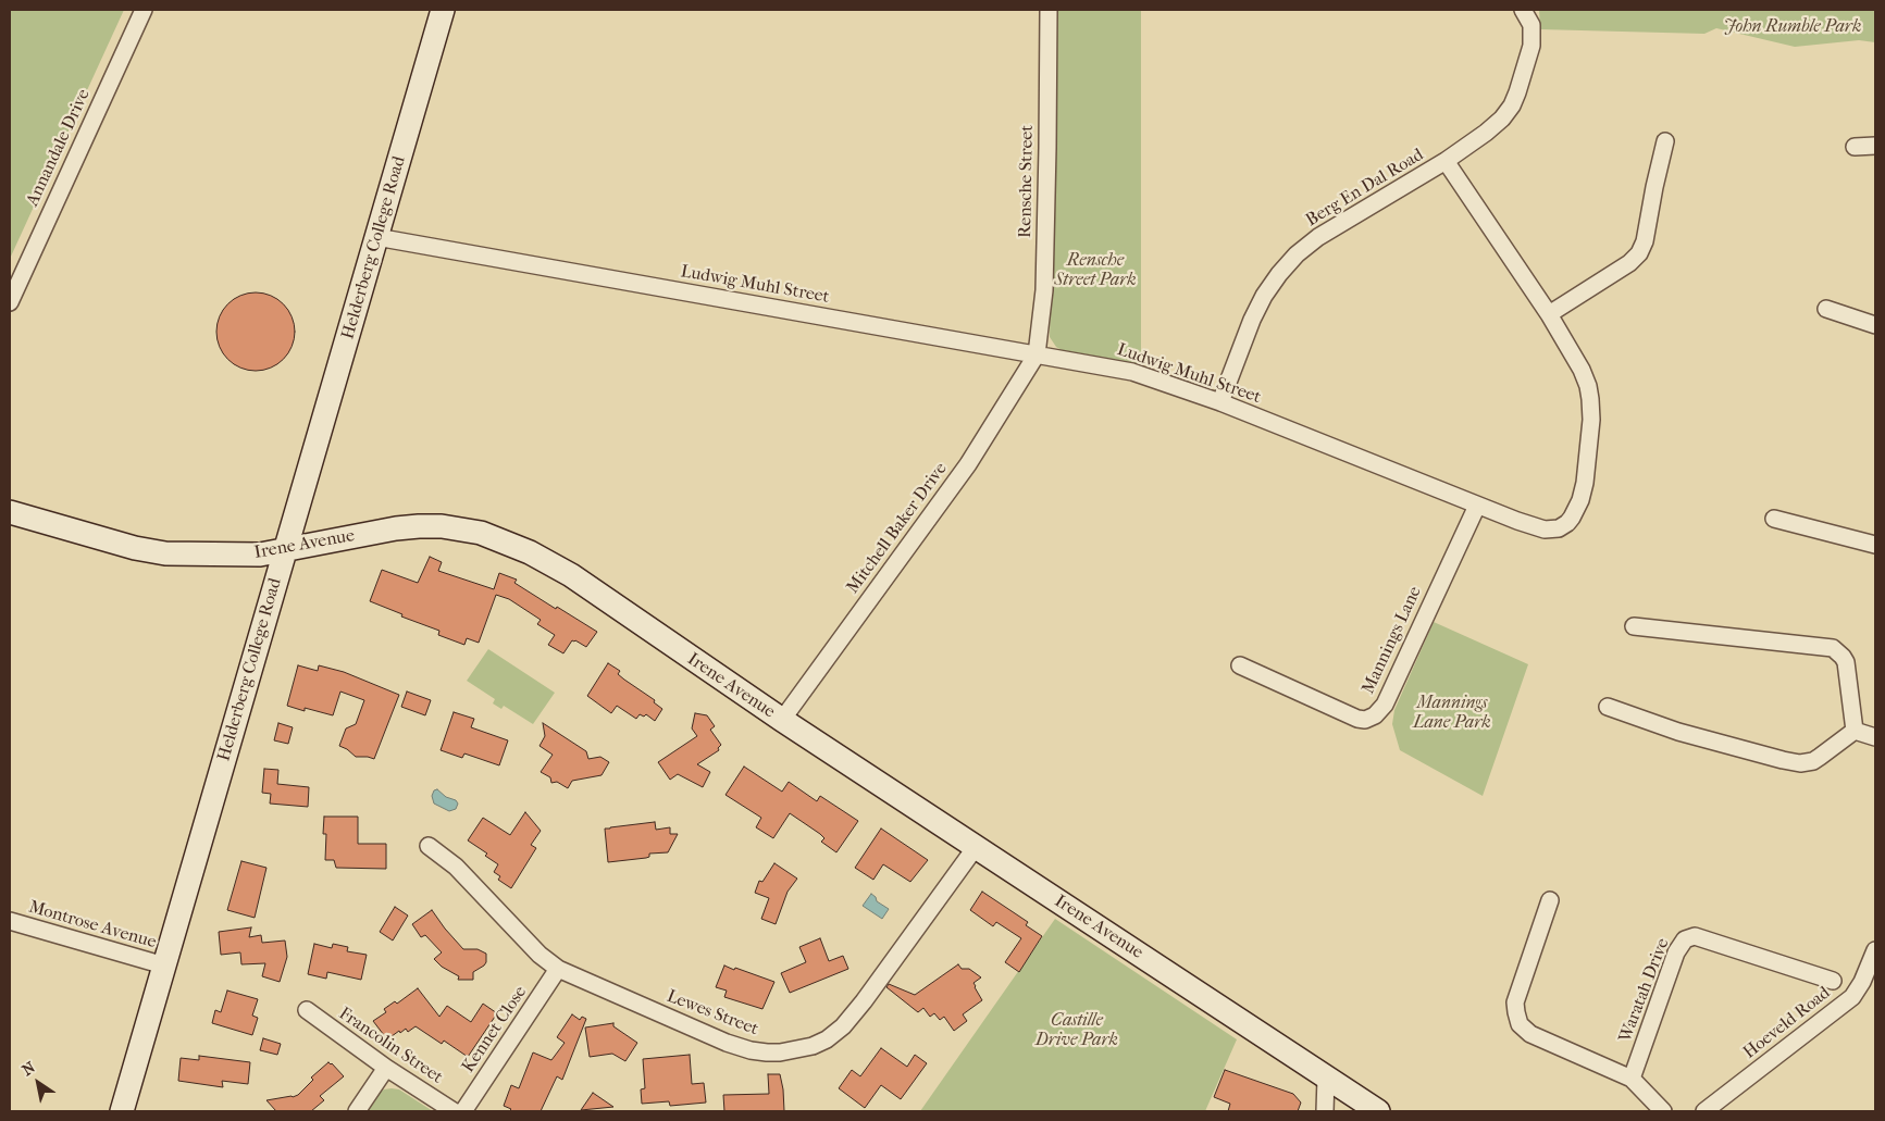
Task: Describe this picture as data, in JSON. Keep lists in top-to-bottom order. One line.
{"streets":{"street":["Annandale Drive","Rensche Street","Berg En Dal Road","Helderberg College Road","Ludwig Muhl Street","Mitchell Baker Drive","Irene Avenue","Mannings Lane","Montrose Avenue","Waratah Drive","Lewes Street","Hoeveld Road","Kennet Close","Francolin Street"]},"crossings":[["Rensche Street","Ludwig Muhl Street"],["Rensche Street","Mitchell Baker Drive"],["Berg En Dal Road","Ludwig Muhl Street"],["Helderberg College Road","Ludwig Muhl Street"],["Helderberg College Road","Irene Avenue"],["Helderberg College Road","Montrose Avenue"],["Ludwig Muhl Street","Mitchell Baker Drive"],["Ludwig Muhl Street","Mannings Lane"],["Mitchell Baker Drive","Irene Avenue"],["Irene Avenue","Lewes Street"],["Lewes Street","Kennet Close"]],"parks":["John Rumble Park","Rensche Street Park","Mannings Lane Park","Castille Drive Park"],"north":"top left"}
